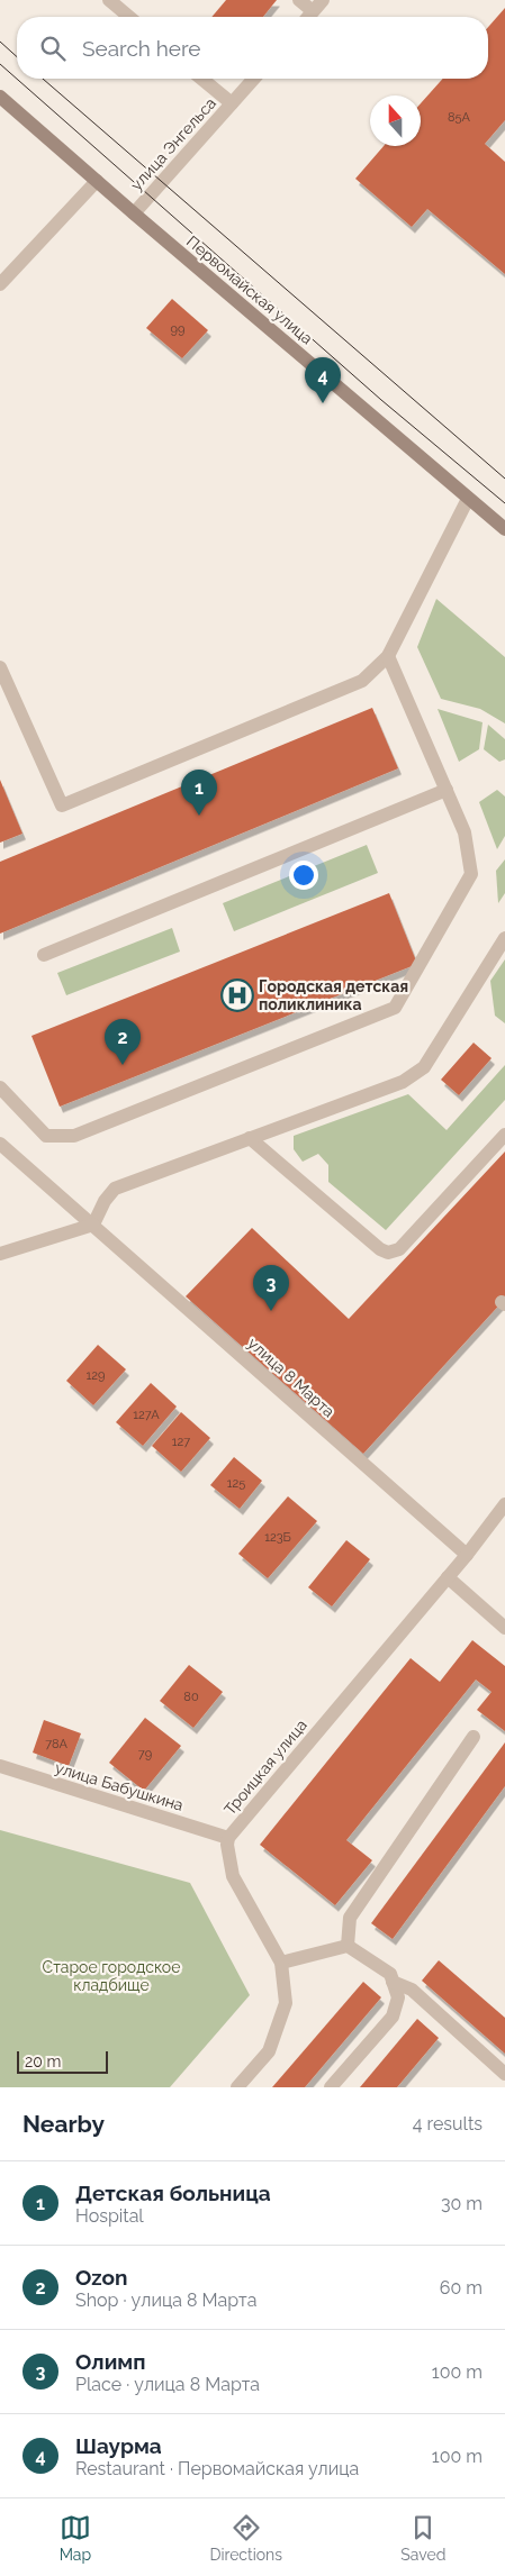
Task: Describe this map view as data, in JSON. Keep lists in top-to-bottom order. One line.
{"streets":{"main road":["Первомайская улица"],"street":["улица Энгельса","улица 8 Марта","Троицкая улица","улица Бабушкина"]},"crossings":[["улица Энгельса","Первомайская улица"],["улица 8 Марта","Троицкая улица"],["Троицкая улица","улица Бабушкина"]],"parks":["Старое городское кладбище"],"places":{"hospital":["Городская детская поликлиника"]},"house_numbers":["85А","99","129","127А","127","125","123Б","80","78А","79"],"scale_bar":"20 m","north":"top","page":{"search":"Search here","pins":["4","1","2","3"],"scale":"20 m","heading":["Nearby","4 results"],"list":[{"mark":"1","name":"Детская больница","note":"Hospital","value":"30 m"},{"mark":"2","name":"Ozon","note":"Shop · улица 8 Марта","value":"60 m"},{"mark":"3","name":"Олимп","note":"Place · улица 8 Марта","value":"100 m"},{"mark":"4","name":"Шаурма","note":"Restaurant · Первомайская улица","value":"100 m"}],"nav":["Map","Directions","Saved"]}}
